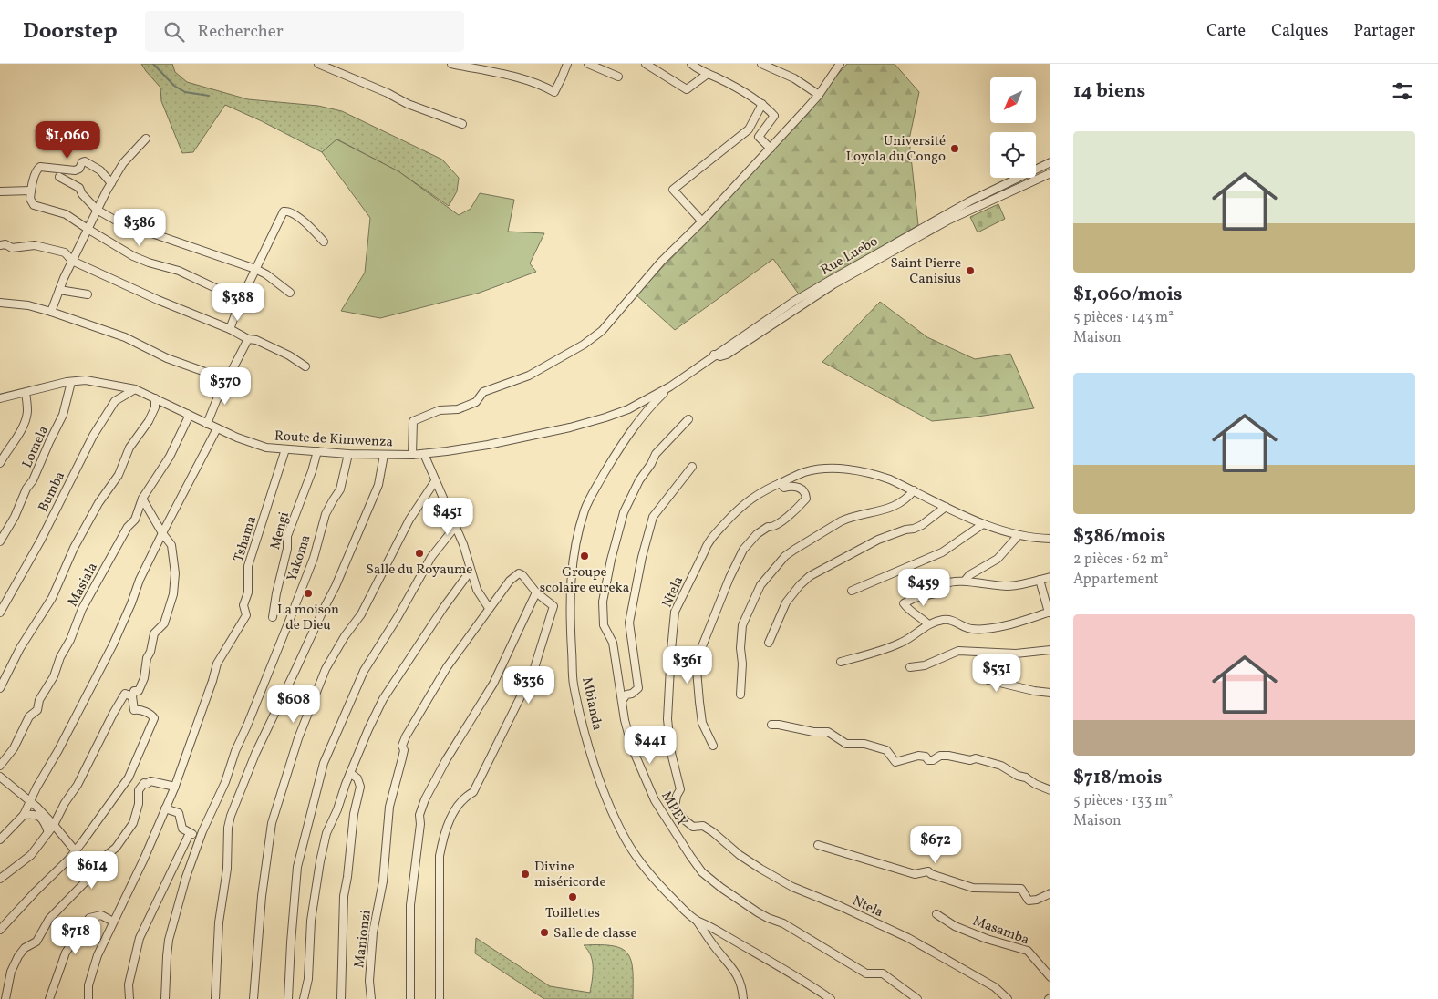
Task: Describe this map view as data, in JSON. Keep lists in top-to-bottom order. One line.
{"streets":{"street":["Rue Luebo","Route de Kimwenza","Lomela","Bumba","Mengi","Tshama","Yakoma","Masiala","Ntela","Mbianda","MPEY","Masamba","Manionzi"]},"crossings":[["Rue Luebo","Route de Kimwenza"],["Rue Luebo","Mbianda"],["Route de Kimwenza","Lomela"],["Route de Kimwenza","Bumba"],["Route de Kimwenza","Mengi"],["Route de Kimwenza","Tshama"],["Route de Kimwenza","Yakoma"],["Route de Kimwenza","Masiala"],["Route de Kimwenza","Mbianda"]],"places":["Université Loyola du Congo","Saint Pierre Canisius","Salle du Royaume","Groupe scolaire eureka","La moison de Dieu","Divine miséricorde","Toillettes","Salle de classe"],"north":"bottom left","page":{"header":"Doorstep","search":"Rechercher","nav":["Carte","Calques","Partager"],"heading":"14 biens","list":[{"name":"$1,060/mois","note":"5 pièces · 143 m² · Maison"},{"name":"$386/mois","note":"2 pièces · 62 m² · Appartement"},{"name":"$718/mois","note":"5 pièces · 133 m² · Maison"}],"price":["$1,060","$386","$388","$370","$451","$459","$361","$531","$336","$608","$441","$672","$614","$718"]}}
